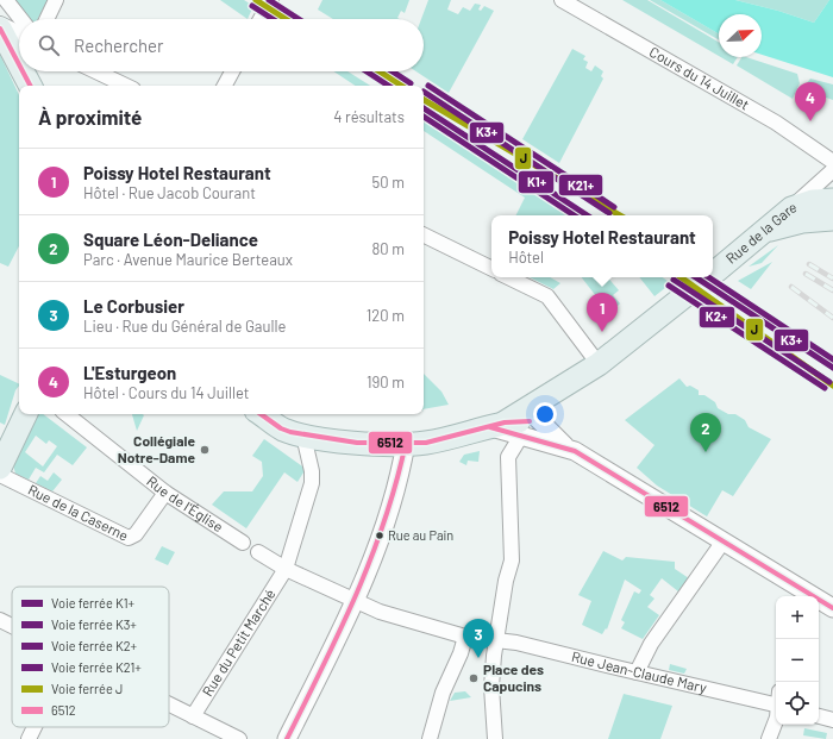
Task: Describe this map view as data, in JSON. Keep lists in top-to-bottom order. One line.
{"streets":{"main road":["Rue de la Gare"],"street":["Cours du 14 Juillet","Rue de l'Église","Rue de la Caserne","Rue du Petit Marché","Rue Jean-Claude Mary"]},"crossings":[["Rue de la Gare","Rue du Petit Marché"],["Rue de l'Église","Rue de la Caserne"]],"places":["Collégiale Notre-Dame","Rue au Pain","Place des Capucins"],"lines":["rail line J","rail line K3+","rail line K1+","transit line 6512","rail line K21+","rail line K2+"],"legend":["Voie ferrée K1+","Voie ferrée K3+","Voie ferrée K2+","Voie ferrée K21+","Voie ferrée J","6512"],"north":"top right","page":{"search":"Rechercher","pins":["4","1","2","3"],"heading":["À proximité","4 résultats"],"list":[{"mark":"1","name":"Poissy Hotel Restaurant","note":"Hôtel · Rue Jacob Courant","value":"50 m"},{"mark":"2","name":"Square Léon-Deliance","note":"Parc · Avenue Maurice Berteaux","value":"80 m"},{"mark":"3","name":"Le Corbusier","note":"Lieu · Rue du Général de Gaulle","value":"120 m"},{"mark":"4","name":"L'Esturgeon","note":"Hôtel · Cours du 14 Juillet","value":"190 m"}],"popup":["Poissy Hotel Restaurant","Hôtel"],"map_buttons":["+","−"]}}
